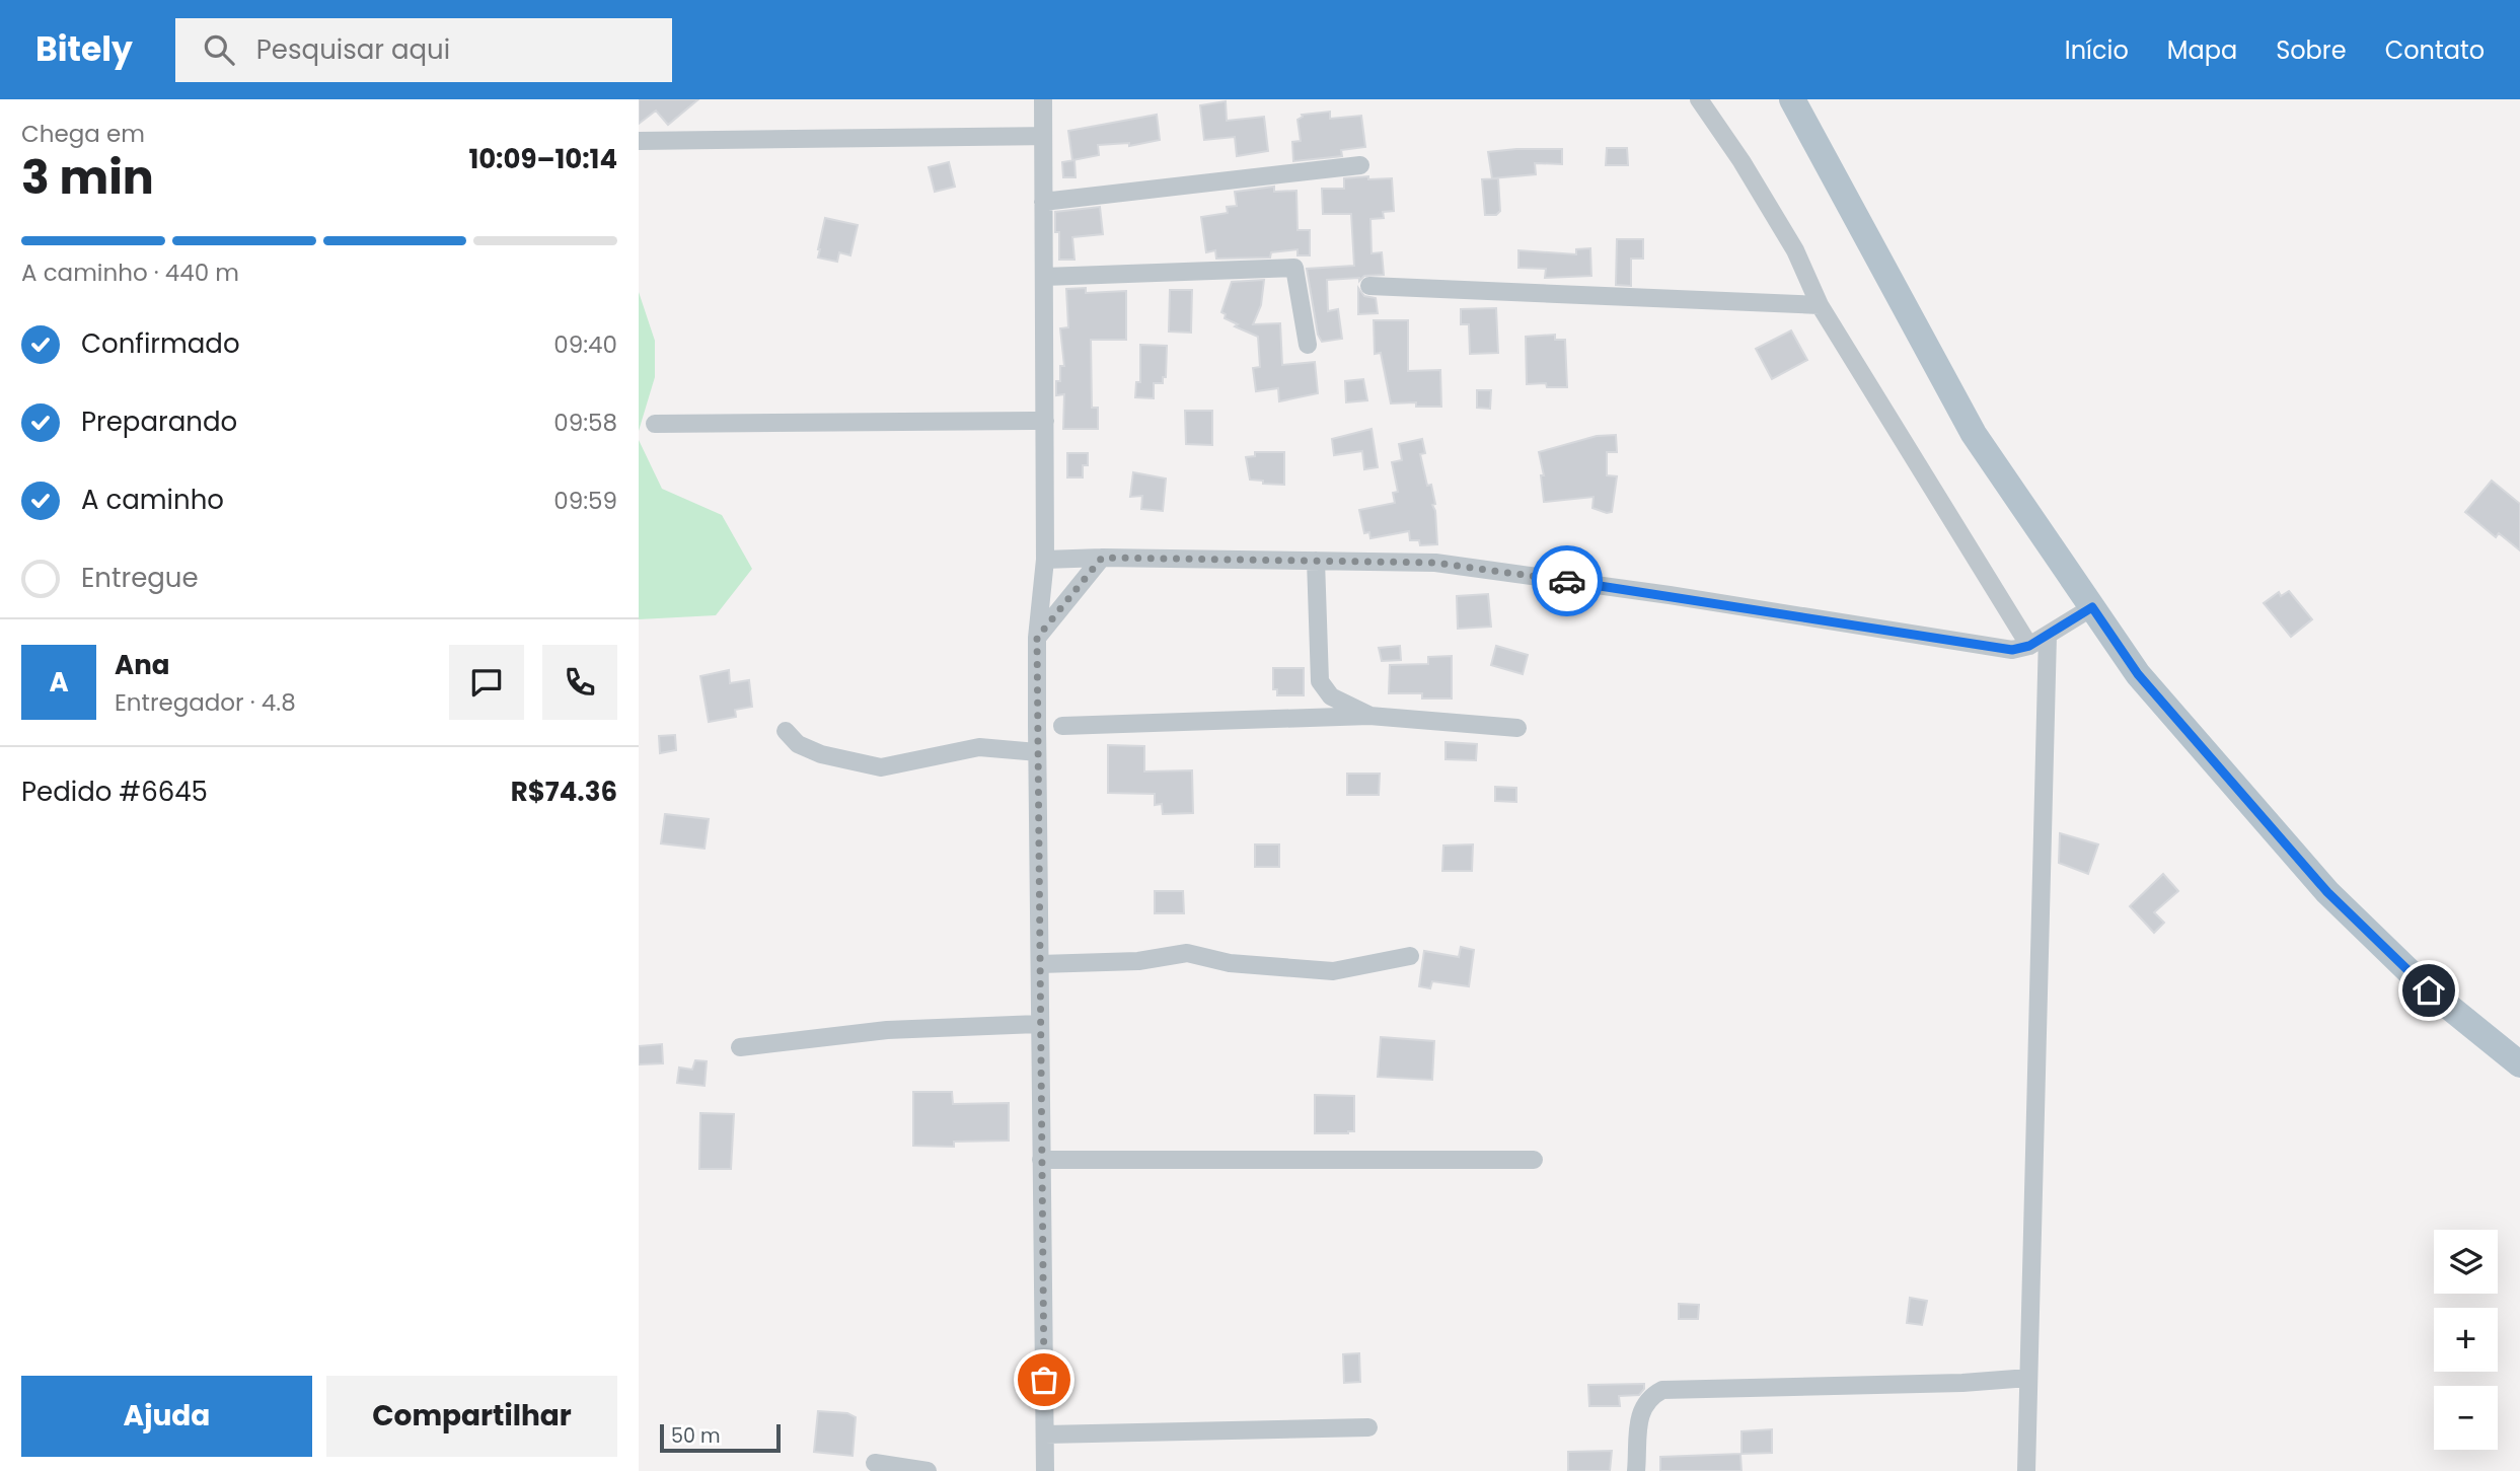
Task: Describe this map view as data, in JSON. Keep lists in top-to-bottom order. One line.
{"scale_bar":"50 m","page":{"header":"Bitely","search":"Pesquisar aqui","nav":["Início","Mapa","Sobre","Contato"],"heading":["3 min","Chega em","10:09–10:14"],"panel":["Ana","Entregador · 4.8","Pedido #6645","R$74.36"],"bar":"A caminho · 440 m","list":[["Confirmado","09:40"],["Preparando","09:58"],["A caminho","09:59"],"Entregue"],"round":"A","map_buttons":["+","−"],"buttons":["Ajuda","Compartilhar"],"scale":"50 m"}}
